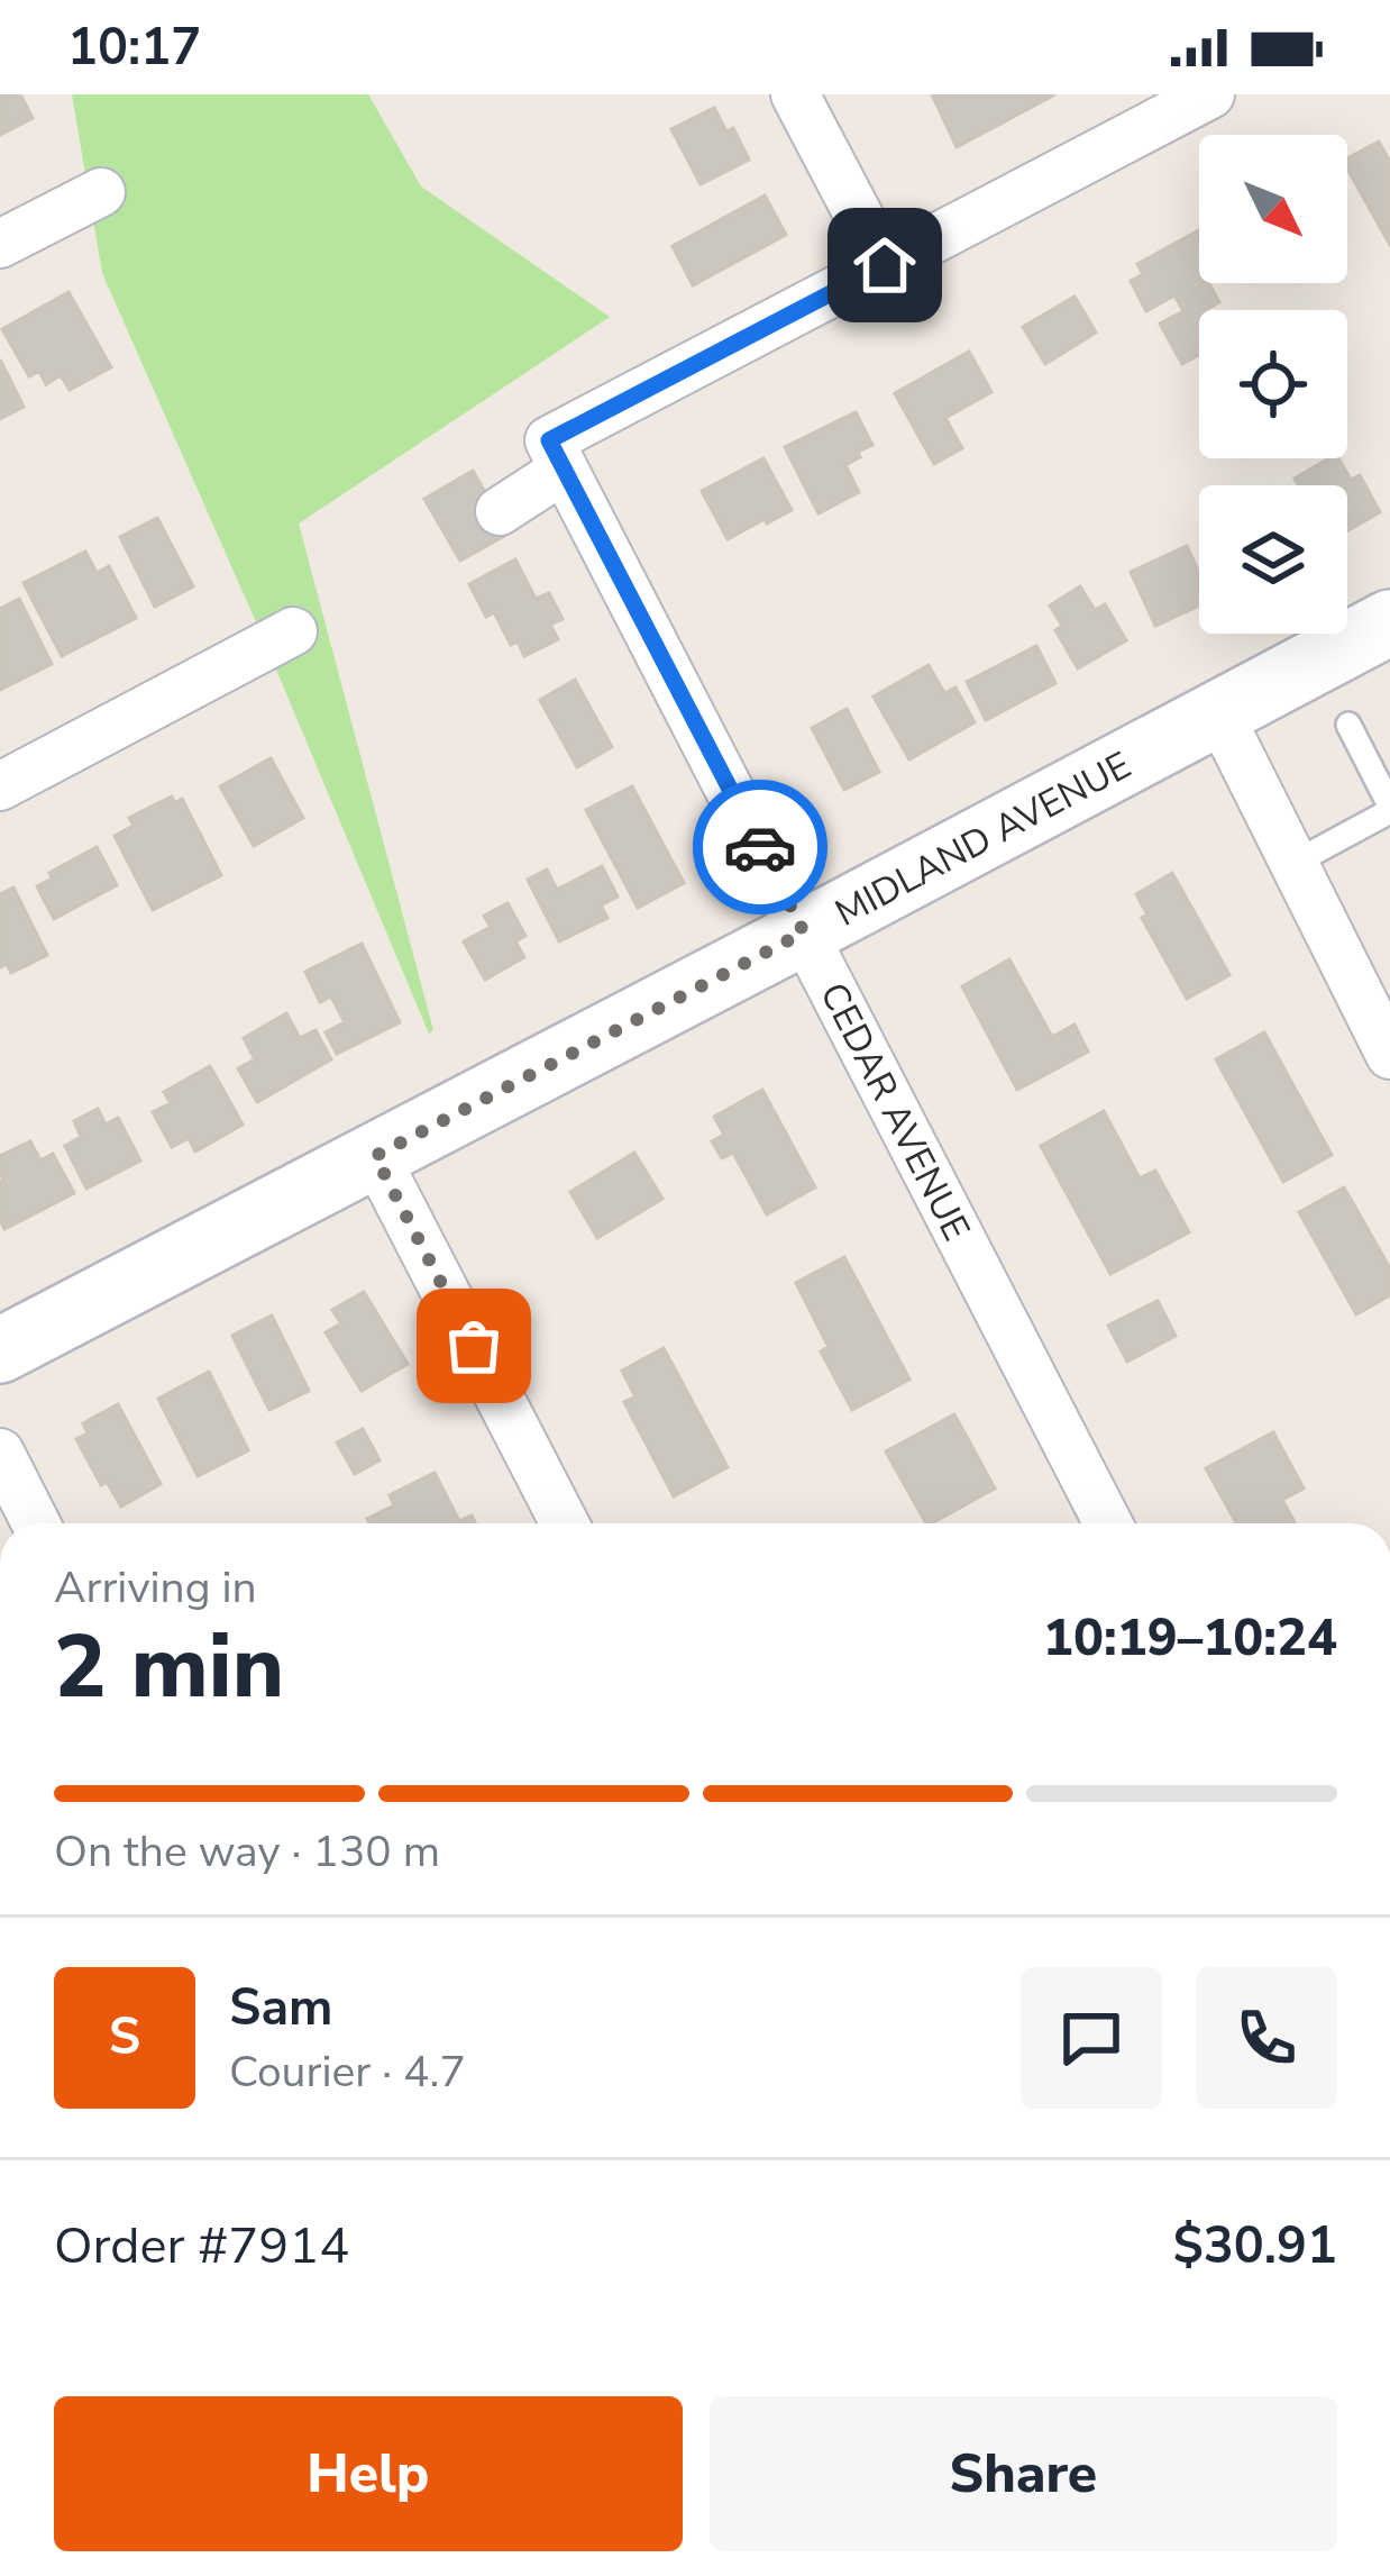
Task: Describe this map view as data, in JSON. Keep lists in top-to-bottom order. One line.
{"streets":{"street":["MIDLAND AVENUE","CEDAR AVENUE"]},"crossings":[["MIDLAND AVENUE","CEDAR AVENUE"]],"north":"bottom right","page":{"status":"10:17","heading":["2 min","Arriving in","10:19–10:24"],"panel":["Sam","Courier · 4.7","Order #7914","$30.91"],"bar":"On the way · 130 m","round":"S","buttons":["Help","Share"]}}
